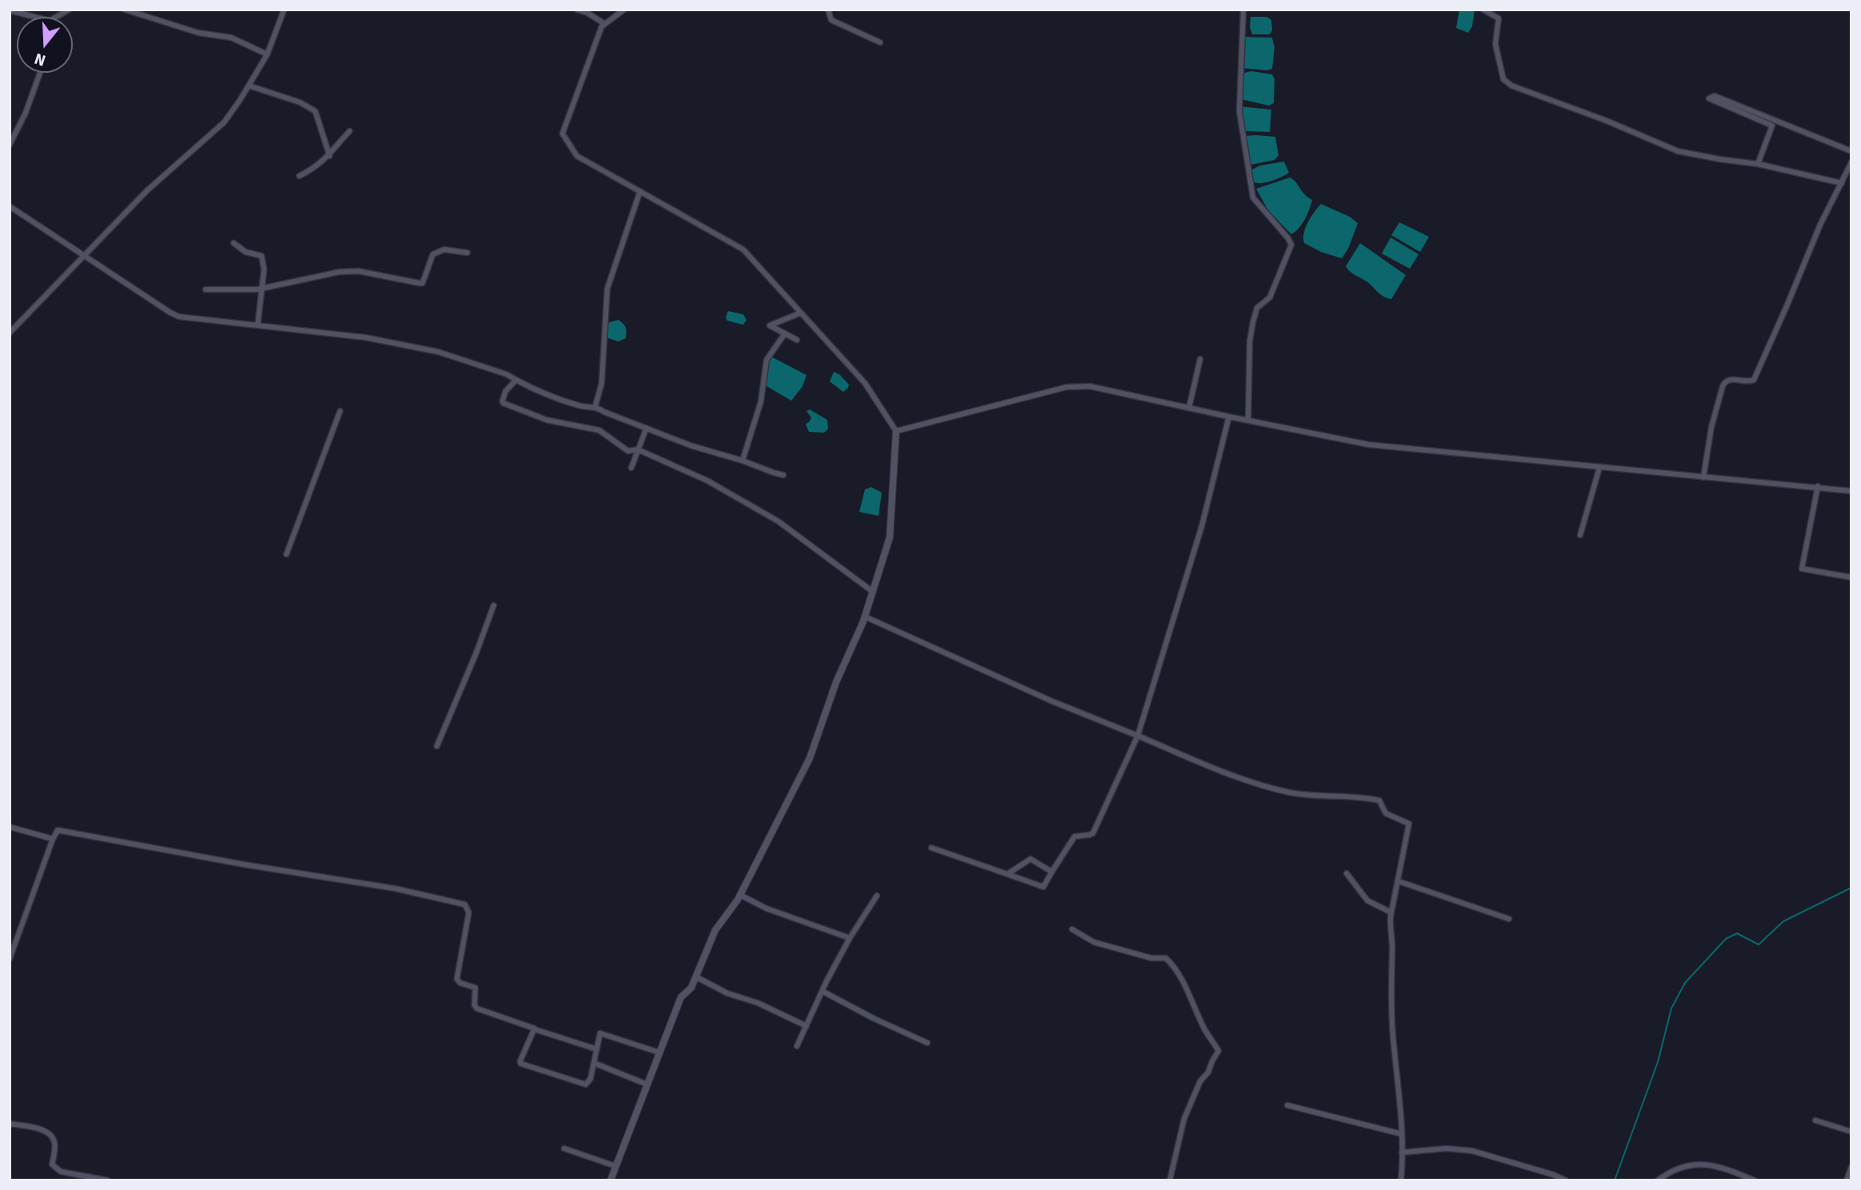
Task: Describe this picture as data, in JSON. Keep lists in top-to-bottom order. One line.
{"north":"bottom"}
